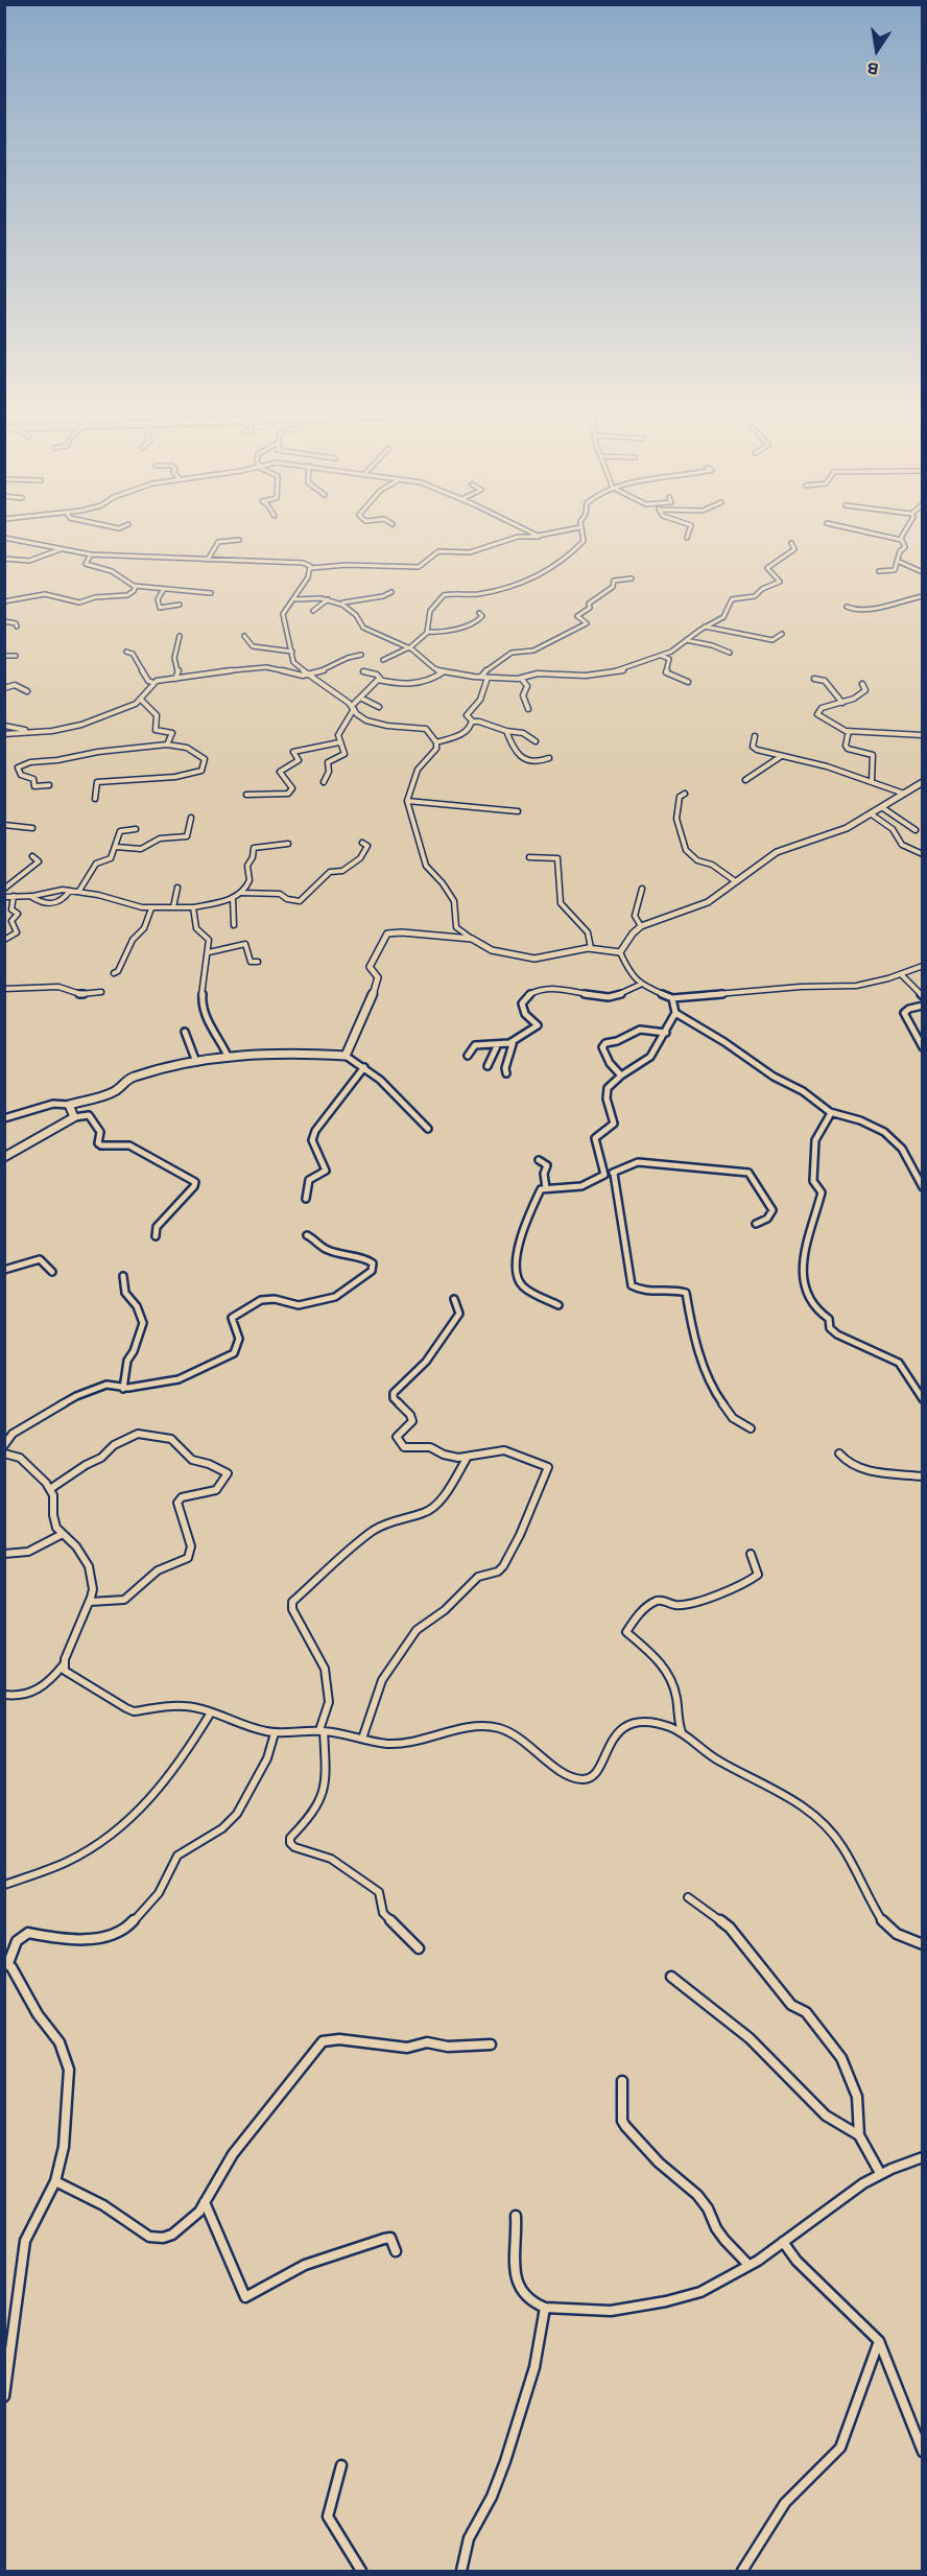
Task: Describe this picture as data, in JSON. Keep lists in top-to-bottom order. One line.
{"north":"bottom"}
